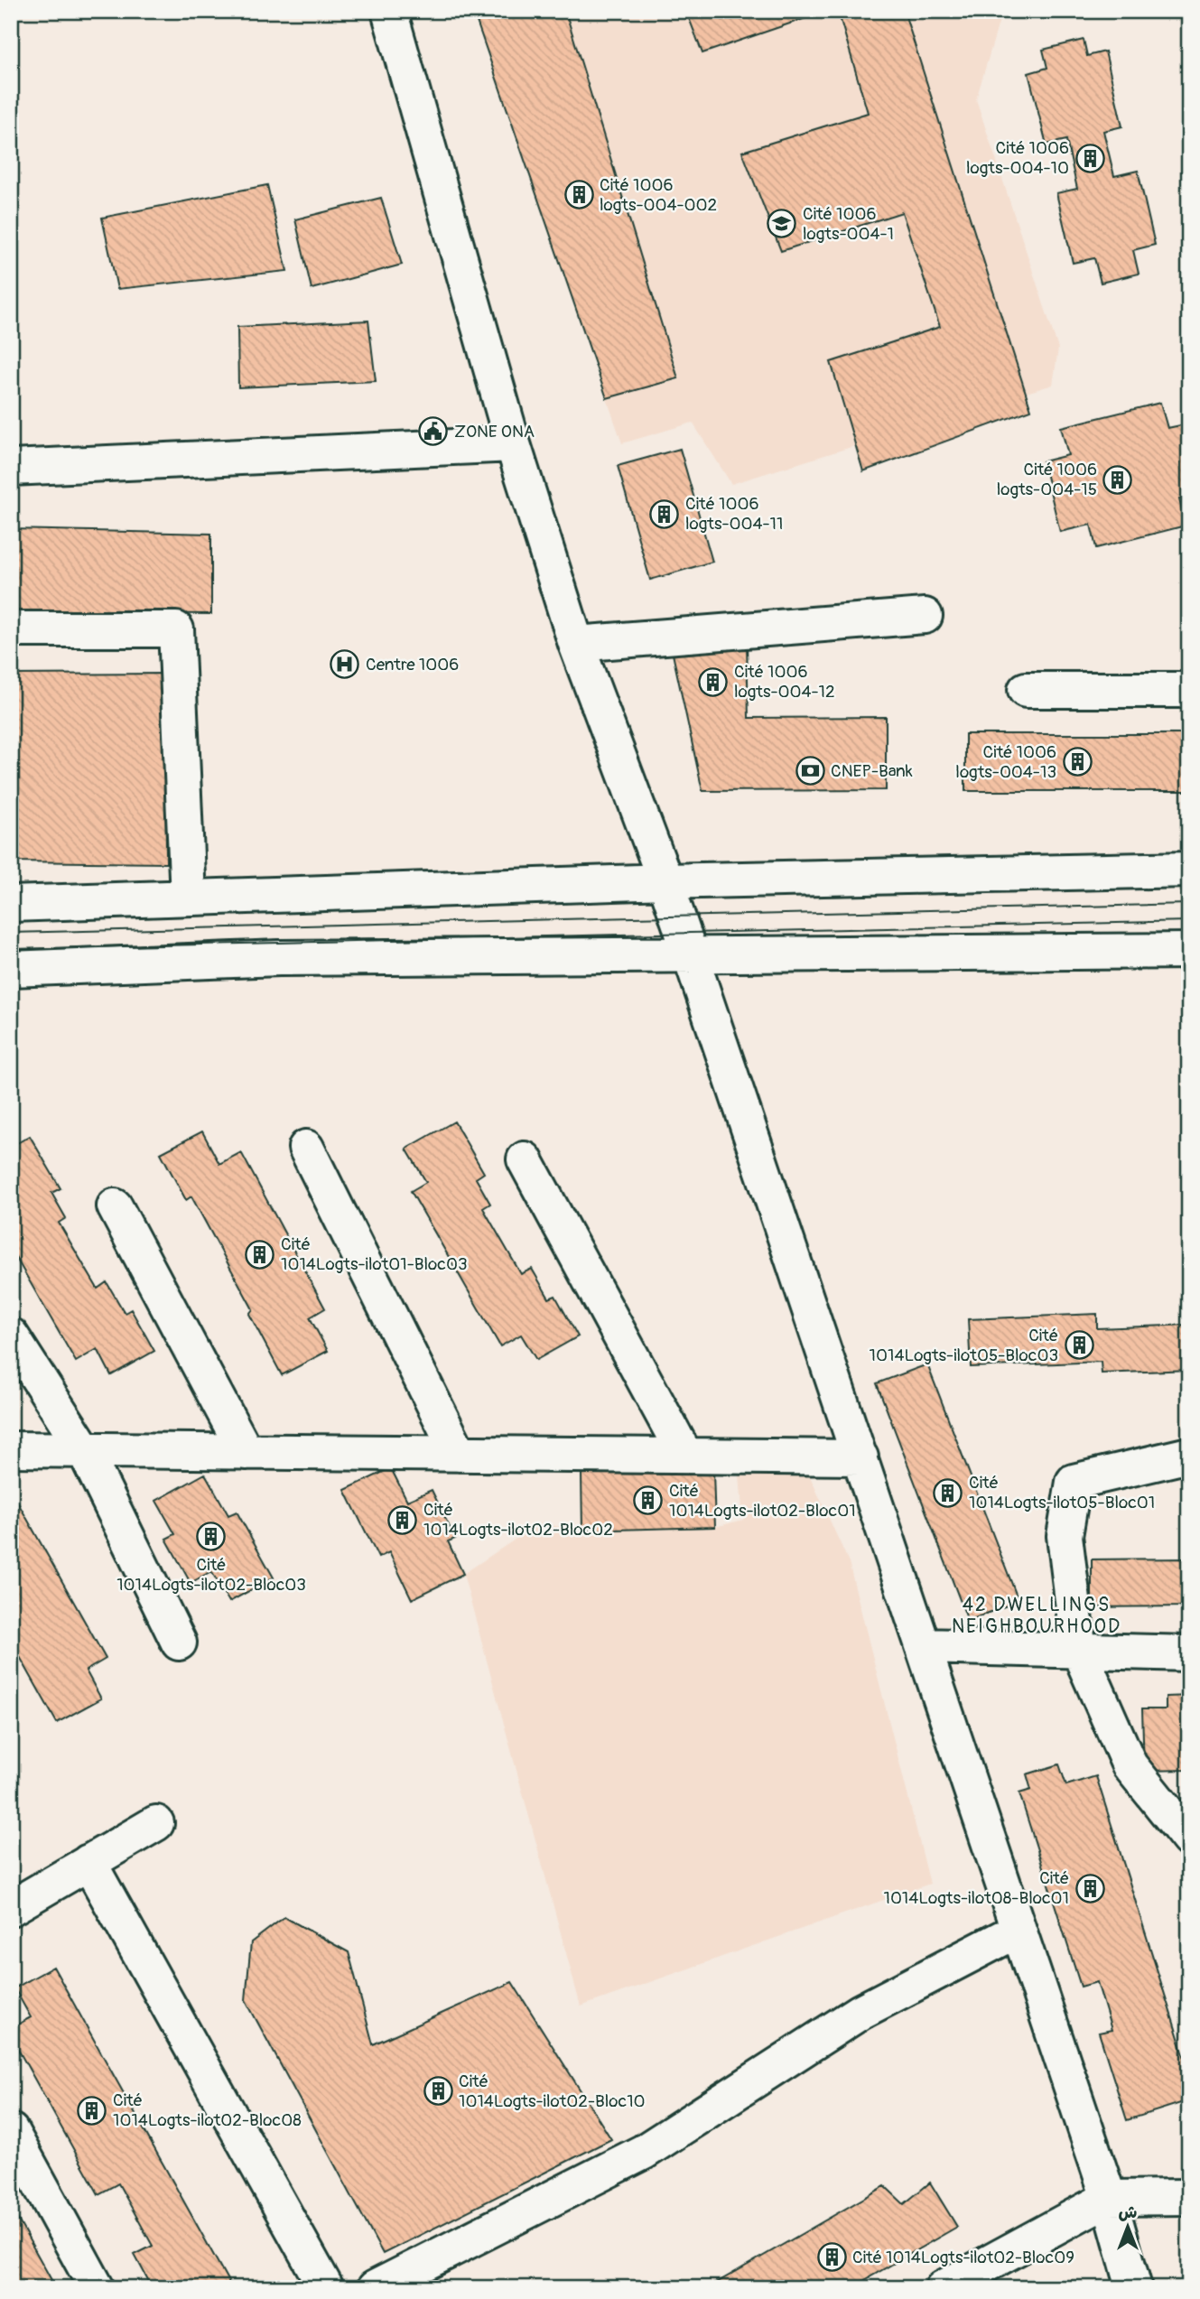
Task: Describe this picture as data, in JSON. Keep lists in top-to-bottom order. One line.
{"districts":["42 DWELLINGS NEIGHBOURHOOD"],"places":{"building":["Cité 1006 logts-004-10","Cité 1006 logts-004-002","Cité 1006 logts-004-15","Cité 1006 logts-004-11","Cité 1006 logts-004-12","Cité 1006 logts-004-13","Cité 1014Logts-ilot01-Bloc03","Cité 1014Logts-ilot05-Bloc03","Cité 1014Logts-ilot05-Bloc01","Cité 1014Logts-ilot02-Bloc01","Cité 1014Logts-ilot02-Bloc02","Cité 1014Logts-ilot02-Bloc03","Cité 1014Logts-ilot08-Bloc01","Cité 1014Logts-ilot02-Bloc10","Cité 1014Logts-ilot02-Bloc08","Cité 1014Logts-ilot02-Bloc09"],"school or university":["Cité 1006 logts-004-1"],"public building":["ZONE ONA"],"hospital":["Centre 1006"],"bank":["CNEP-Bank"]},"north":"top"}
